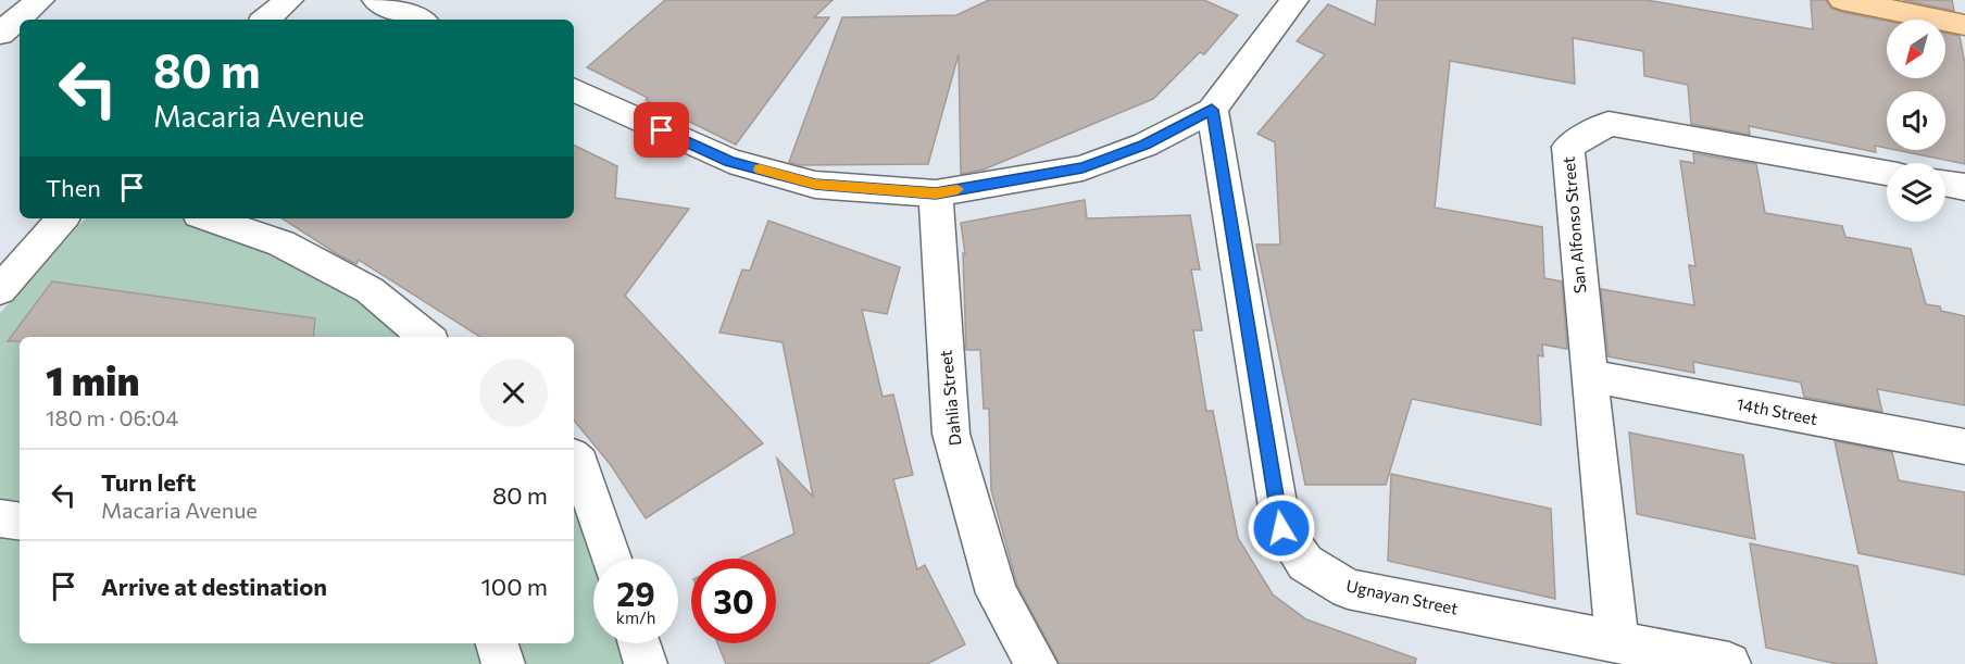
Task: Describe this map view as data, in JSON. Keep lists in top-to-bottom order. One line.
{"streets":{"street":["San Alfonso Street","Dahlia Street","14th Street","Ugnayan Street"]},"crossings":[["San Alfonso Street","14th Street"],["San Alfonso Street","Ugnayan Street"]],"north":"bottom left","page":{"turn":["80 m","Macaria Avenue"],"then":"Then","heading":["1 min","180 m · 06:04"],"list":[{"name":"Turn left","note":"Macaria Avenue","value":"80 m"},{"name":"Arrive at destination","value":"100 m"}],"speed":"29 km/h","limit":"30"}}
